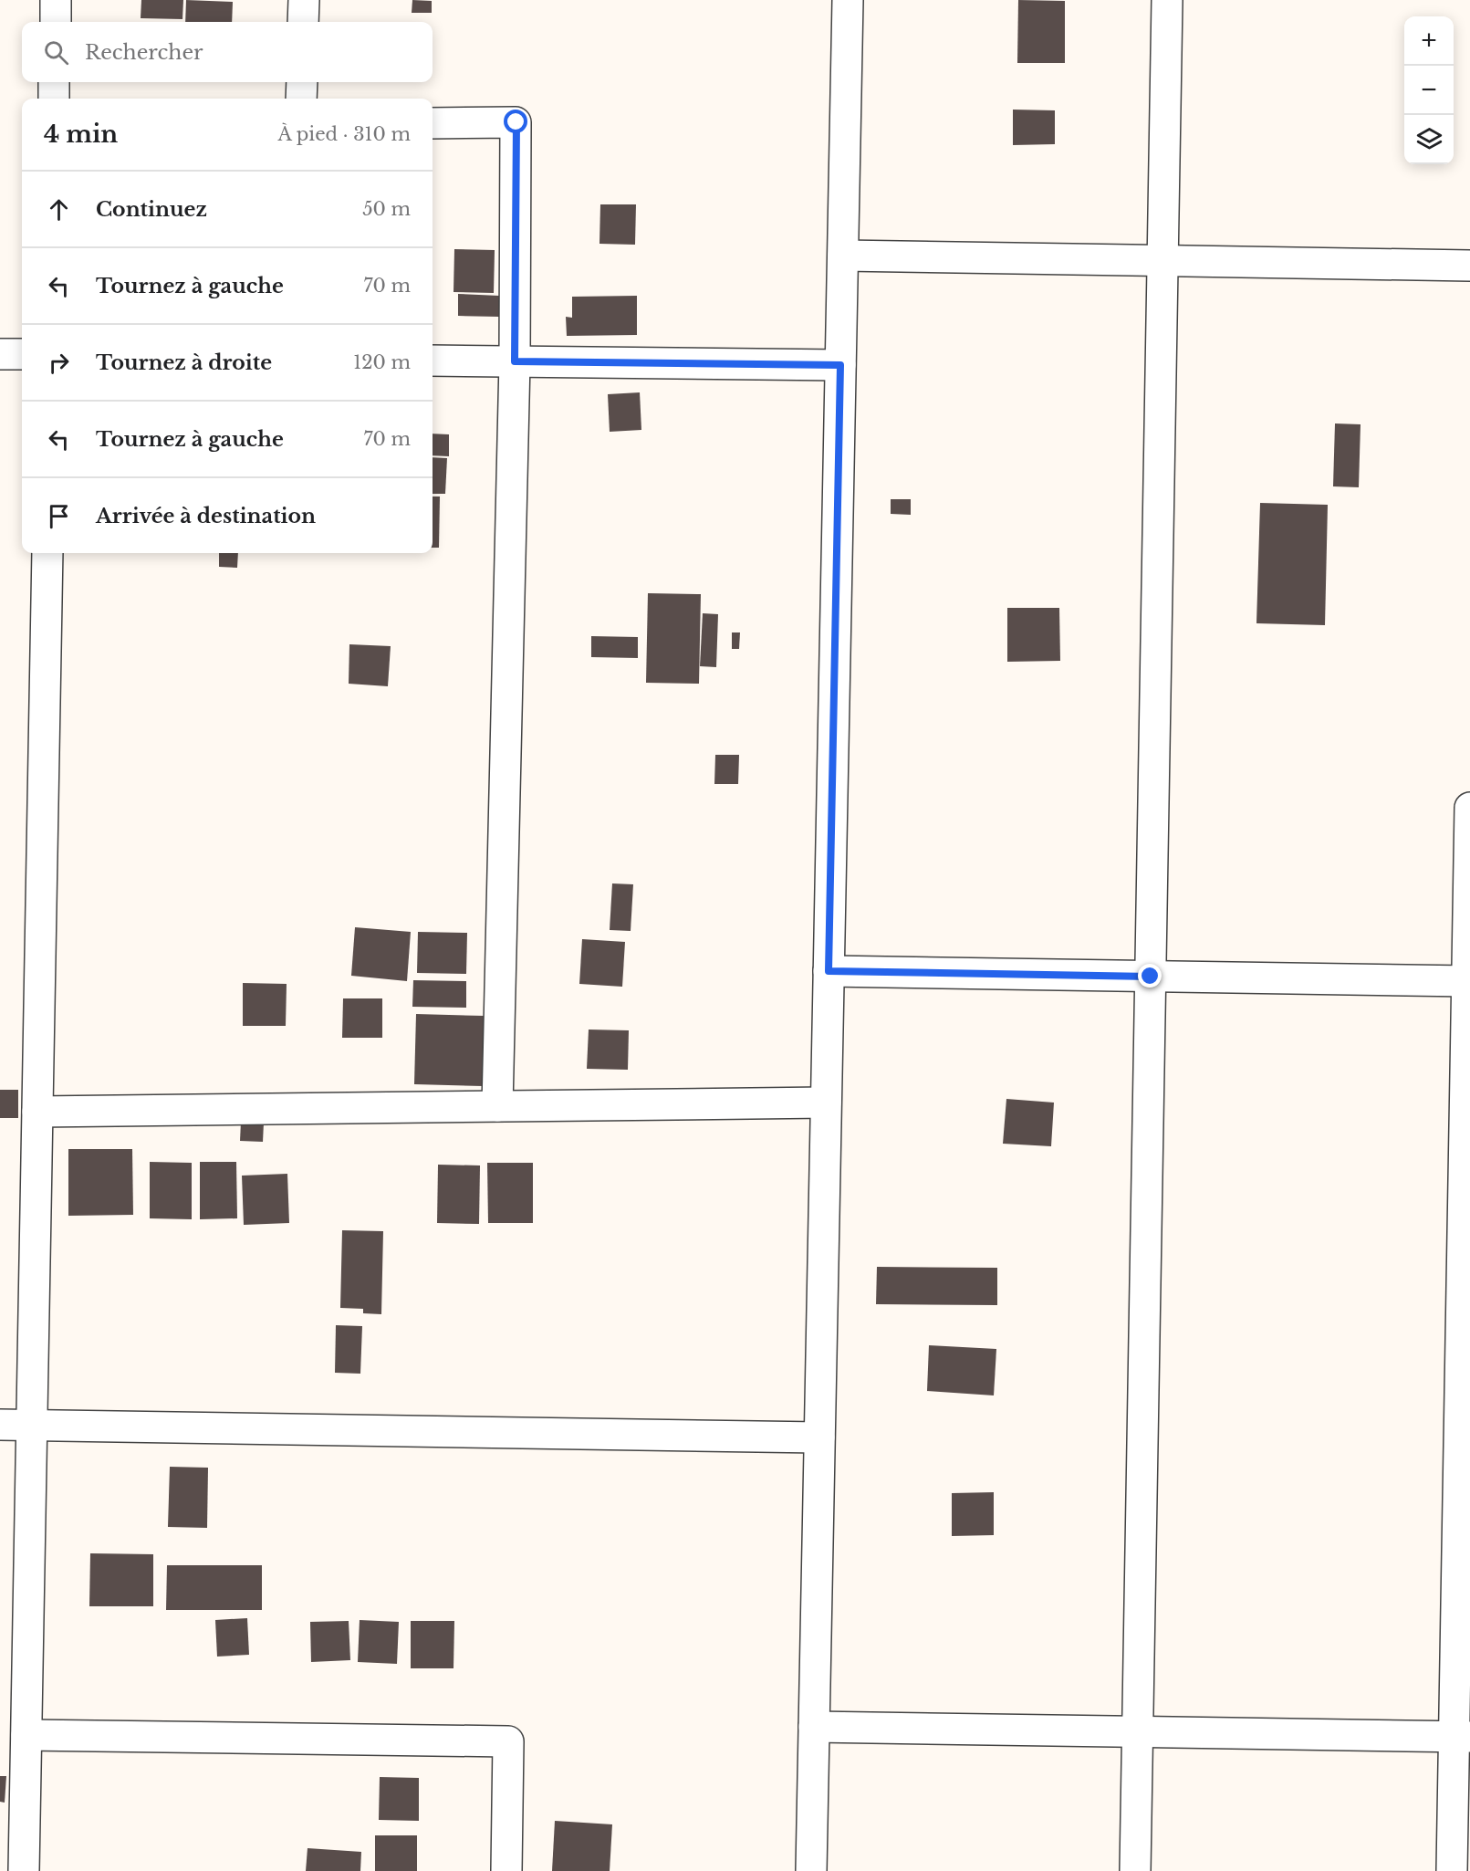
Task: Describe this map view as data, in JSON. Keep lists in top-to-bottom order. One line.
{"page":{"map_buttons":["+","−"],"search":"Rechercher","heading":["4 min","À pied · 310 m"],"list":[["Continuez","50 m"],["Tournez à gauche","70 m"],["Tournez à droite","120 m"],["Tournez à gauche","70 m"],"Arrivée à destination"]}}
